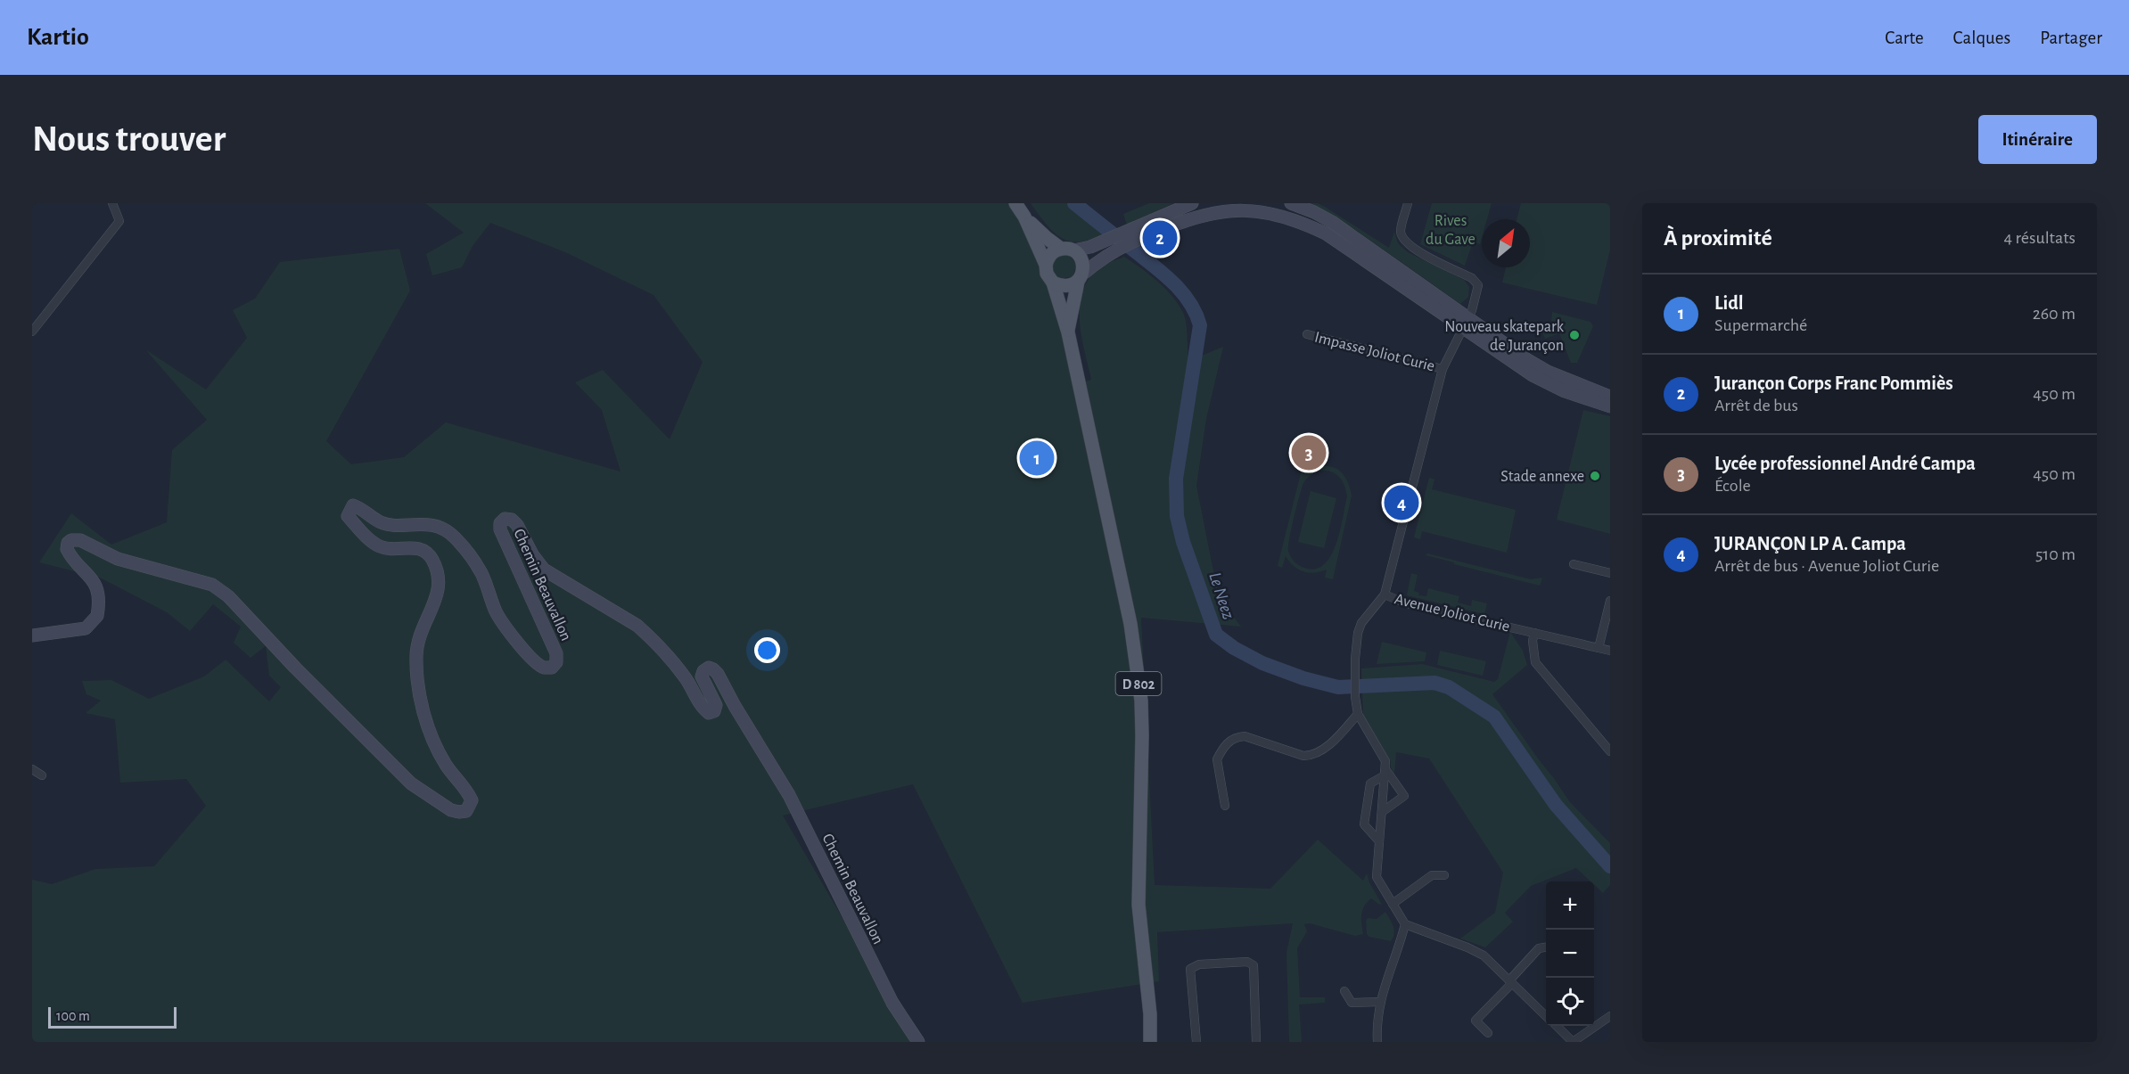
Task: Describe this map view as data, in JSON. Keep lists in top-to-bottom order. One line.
{"streets":{"main road":["D 802"],"street":["Impasse Joliot Curie","Chemin Beauvallon","Avenue Joliot Curie"]},"crossings":[["Impasse Joliot Curie","Avenue Joliot Curie"]],"water":["Le Neez"],"parks":["Rives du Gave"],"places":["Nouveau skatepark de Jurançon","Stade annexe"],"scale_bar":"100 m","north":"top right","page":{"header":"Kartio","nav":["Carte","Calques","Partager"],"buttons":"Itinéraire","title":"Nous trouver","heading":["À proximité","4 résultats"],"pins":["2","3","1","4"],"list":[{"mark":"1","name":"Lidl","note":"Supermarché","value":"260 m"},{"mark":"2","name":"Jurançon Corps Franc Pommiès","note":"Arrêt de bus","value":"450 m"},{"mark":"3","name":"Lycée professionnel André Campa","note":"École","value":"450 m"},{"mark":"4","name":"JURANÇON LP A. Campa","note":"Arrêt de bus · Avenue Joliot Curie","value":"510 m"}],"map_buttons":["+","−"],"scale":"100 m"}}
